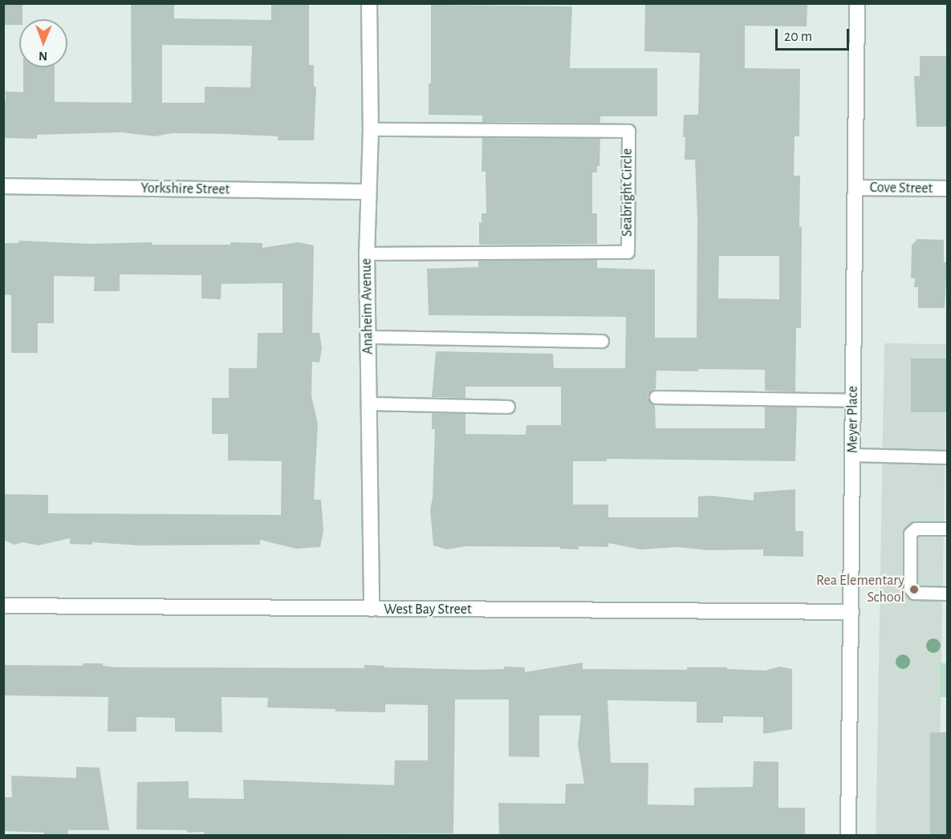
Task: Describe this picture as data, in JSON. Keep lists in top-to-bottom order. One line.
{"streets":{"street":["Cove Street","Yorkshire Street","Anaheim Avenue","Meyer Place","West Bay Street"],"lane":["Seabright Circle"]},"crossings":[["Cove Street","Meyer Place"],["Yorkshire Street","Anaheim Avenue"],["Seabright Circle","Anaheim Avenue"],["Anaheim Avenue","West Bay Street"],["Meyer Place","West Bay Street"]],"places":["Rea Elementary School"],"scale_bar":"20 m","north":"bottom"}
